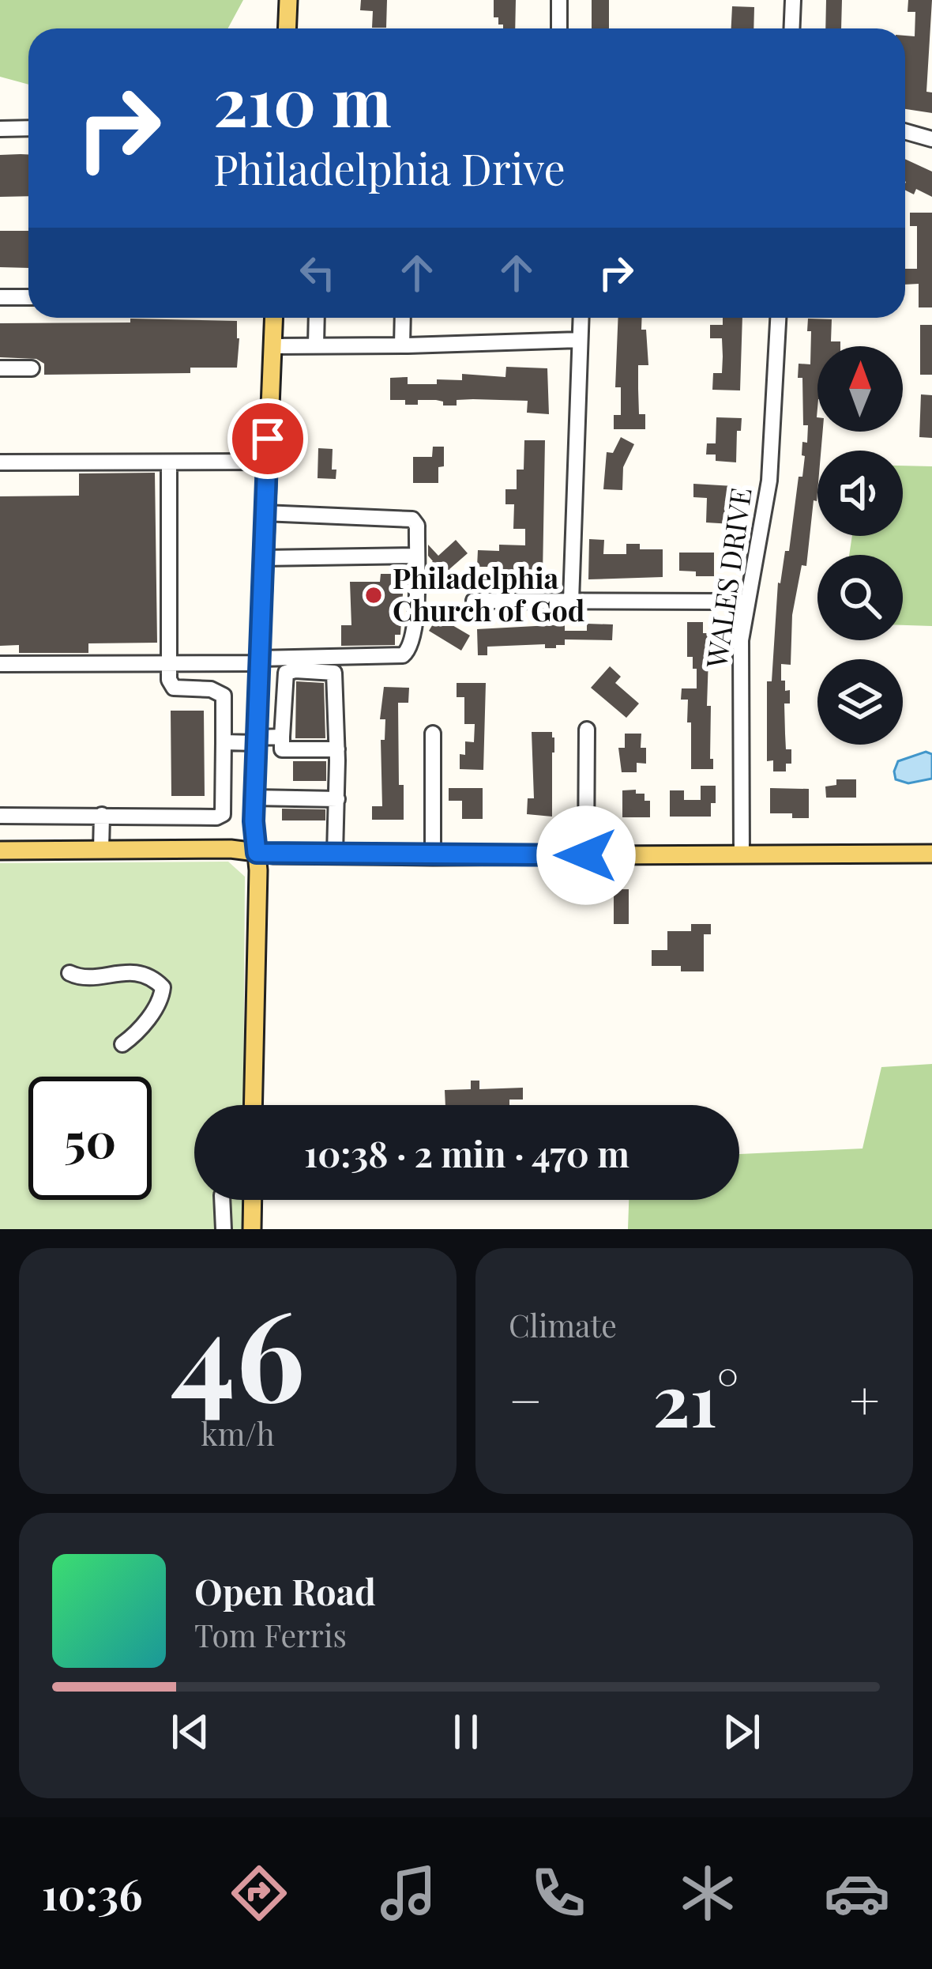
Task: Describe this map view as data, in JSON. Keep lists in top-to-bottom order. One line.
{"streets":{"street":["WALES DRIVE"]},"places":["Philadelphia Church of God"],"north":"top","page":{"turn":["210 m","Philadelphia Drive"],"limit":"50","trip":"10:38 · 2 min · 470 m","tile":[["46","km/h"],"Climate"],"heat":["−","21°","+"],"song":["Open Road","Tom Ferris"],"tabs":"10:36"}}
